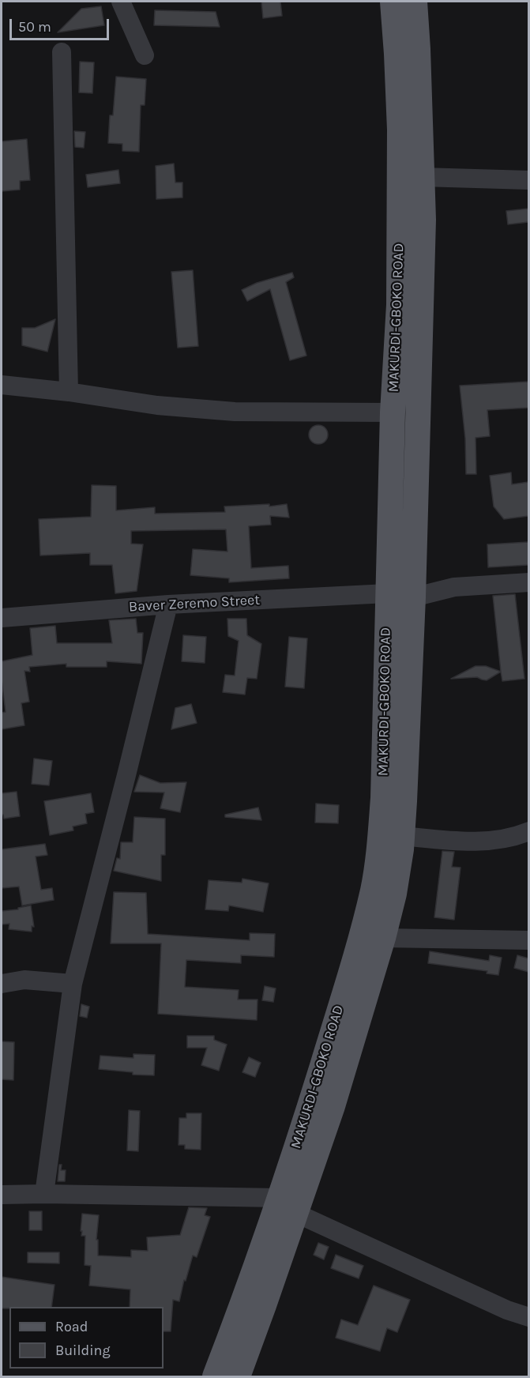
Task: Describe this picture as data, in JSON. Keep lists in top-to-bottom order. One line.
{"streets":{"main road":["MAKURDI-GBOKO ROAD"],"street":["Baver Zeremo Street"]},"crossings":[["MAKURDI-GBOKO ROAD","Baver Zeremo Street"]],"legend":["Road","Building"],"scale_bar":"50 m"}
